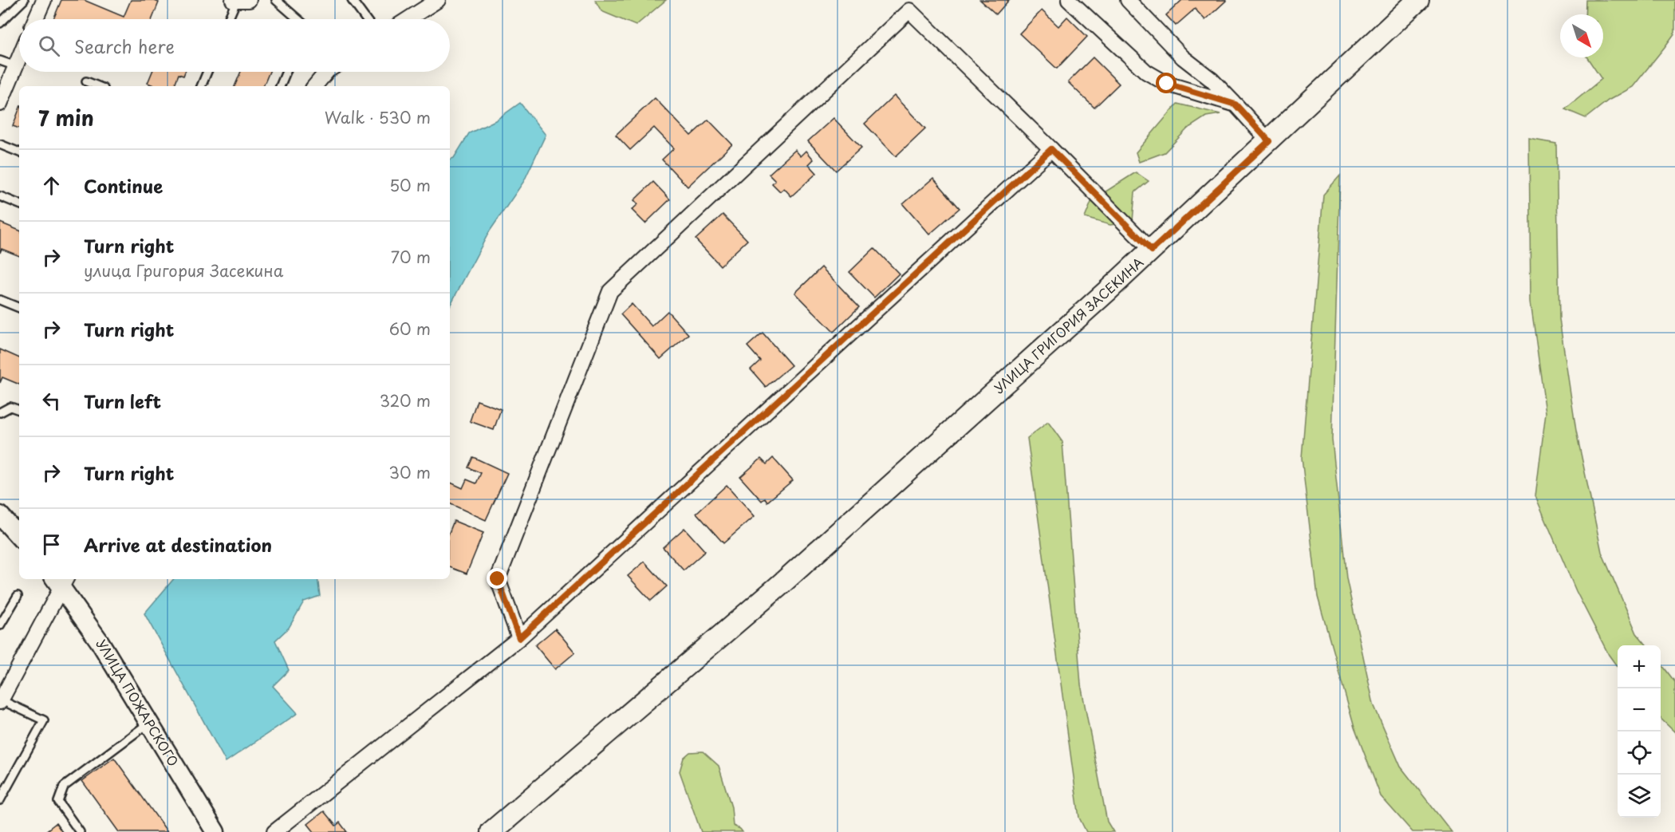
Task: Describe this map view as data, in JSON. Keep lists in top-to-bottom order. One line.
{"streets":{"main road":["УЛИЦА ГРИГОРИЯ ЗАСЕКИНА"],"street":["УЛИЦА ПОЖАРСКОГО"]},"north":"bottom right","page":{"search":"Search here","heading":["7 min","Walk · 530 m"],"list":[["Continue","50 m"],["Turn right","улица Григория Засекина","70 m"],["Turn right","60 m"],["Turn left","320 m"],["Turn right","30 m"],"Arrive at destination"],"map_buttons":["+","−"]}}
